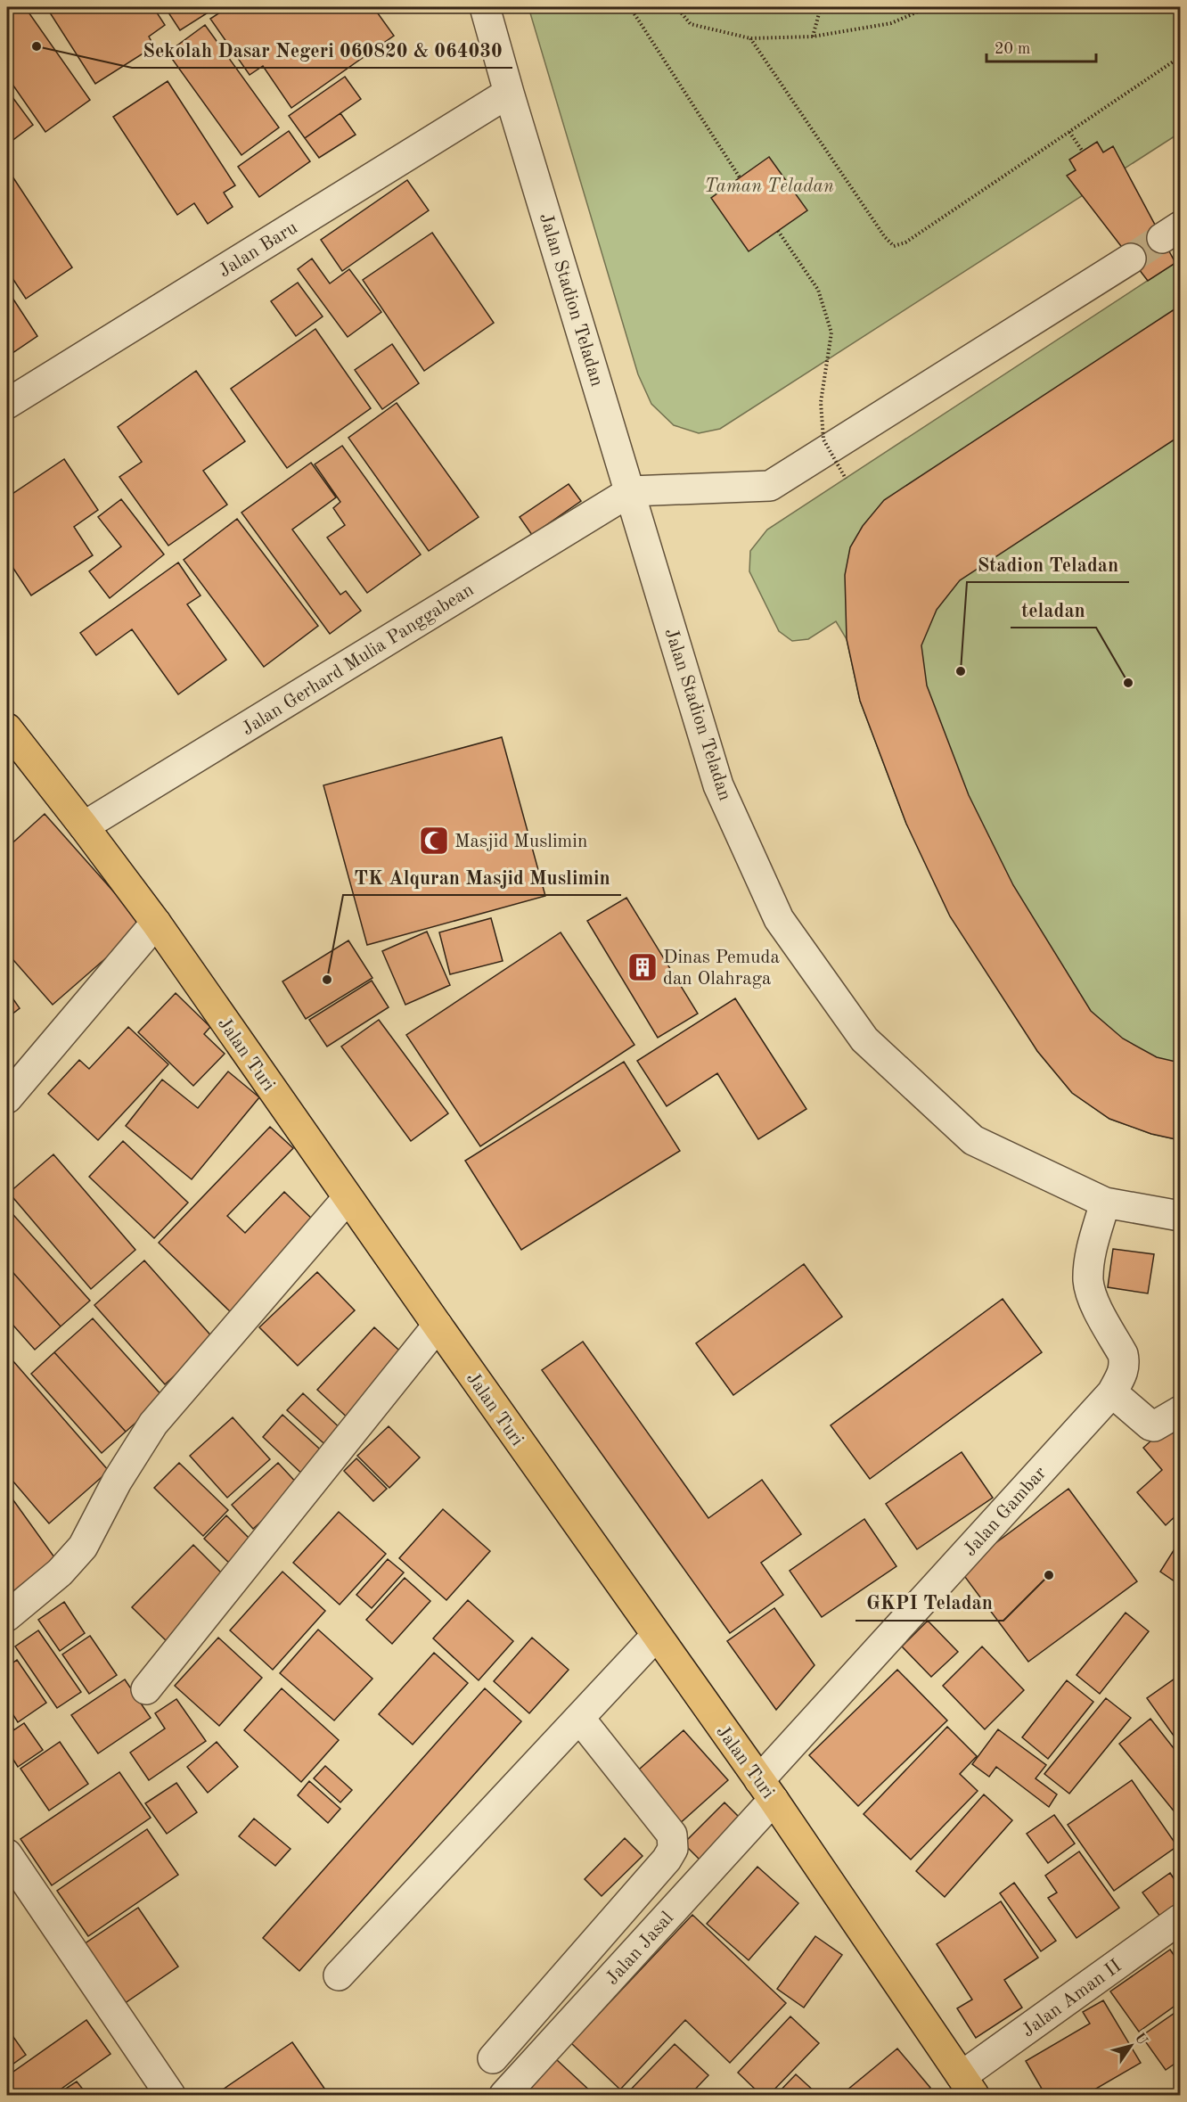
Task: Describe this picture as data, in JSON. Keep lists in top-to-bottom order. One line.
{"streets":{"main road":["Jalan Turi"],"street":["Jalan Baru","Jalan Stadion Teladan","Jalan Gerhard Mulia Panggabean","Jalan Gambar","Jalan Jasal","Jalan Aman II"]},"crossings":[["Jalan Baru","Jalan Stadion Teladan"],["Jalan Stadion Teladan","Jalan Gerhard Mulia Panggabean"],["Jalan Stadion Teladan","Jalan Gambar"],["Jalan Gerhard Mulia Panggabean","Jalan Turi"],["Jalan Turi","Jalan Gambar"],["Jalan Turi","Jalan Jasal"],["Jalan Turi","Jalan Aman II"],["Jalan Gambar","Jalan Jasal"]],"parks":["Taman Teladan"],"places":{"other":["Sekolah Dasar Negeri 060820 & 064030","Stadion Teladan","teladan","TK Alquran Masjid Muslimin","GKPI Teladan"],"mosque":["Masjid Muslimin"],"building":["Dinas Pemuda dan Olahraga"]},"scale_bar":"20 m","north":"top right"}
